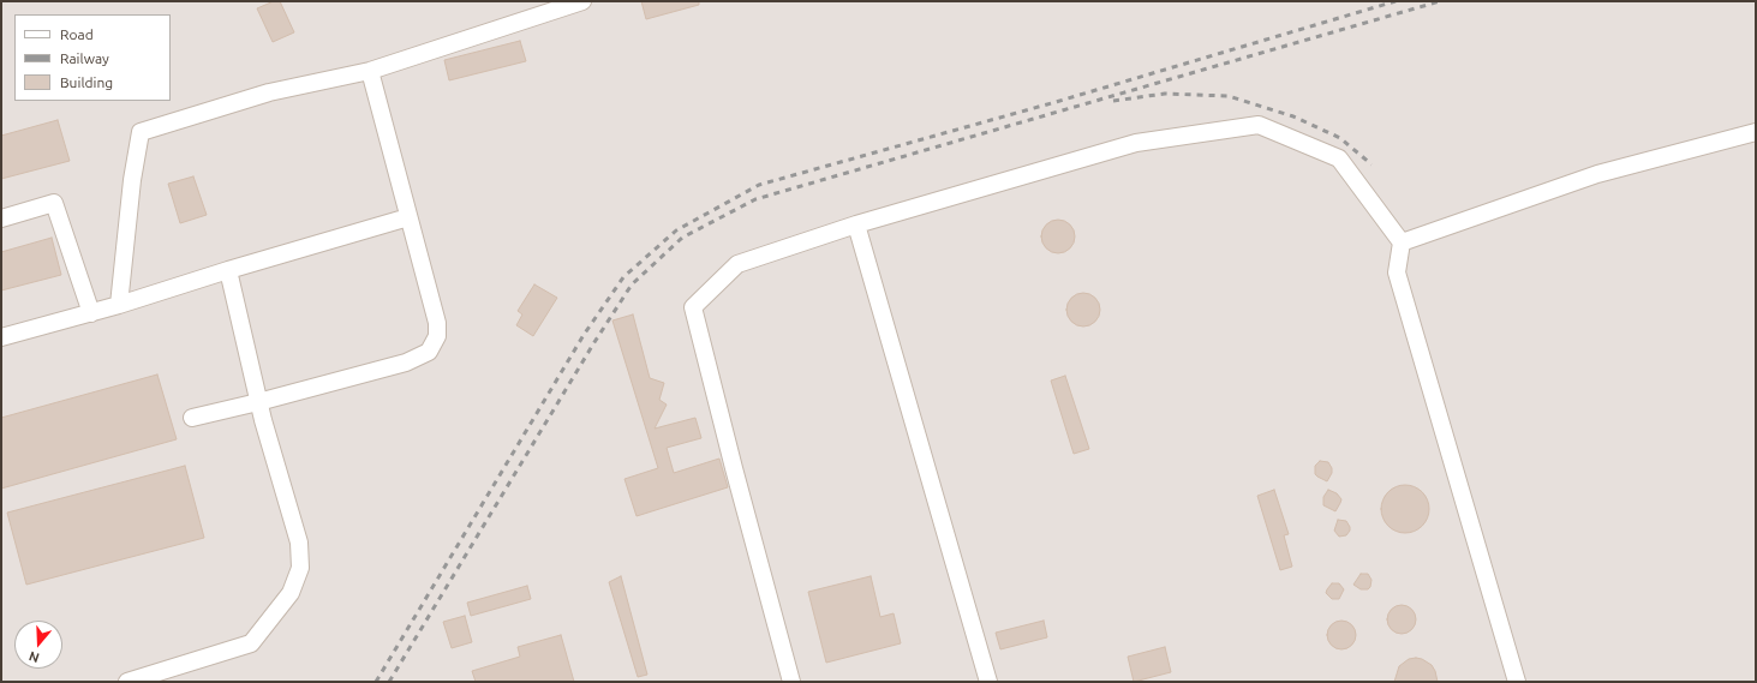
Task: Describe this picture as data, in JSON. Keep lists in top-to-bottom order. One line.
{"legend":["Road","Railway","Building"],"north":"bottom"}
